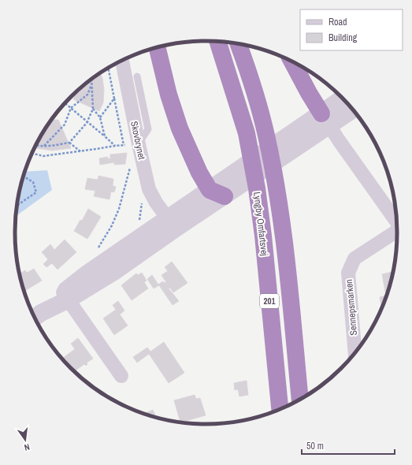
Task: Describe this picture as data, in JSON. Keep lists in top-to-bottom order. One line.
{"streets":{"highway":["Lyngby Omfartsvej","201"],"street":["Skovbrynet","Sennepsmarken"]},"legend":["Road","Building"],"scale_bar":"50 m","north":"bottom"}
